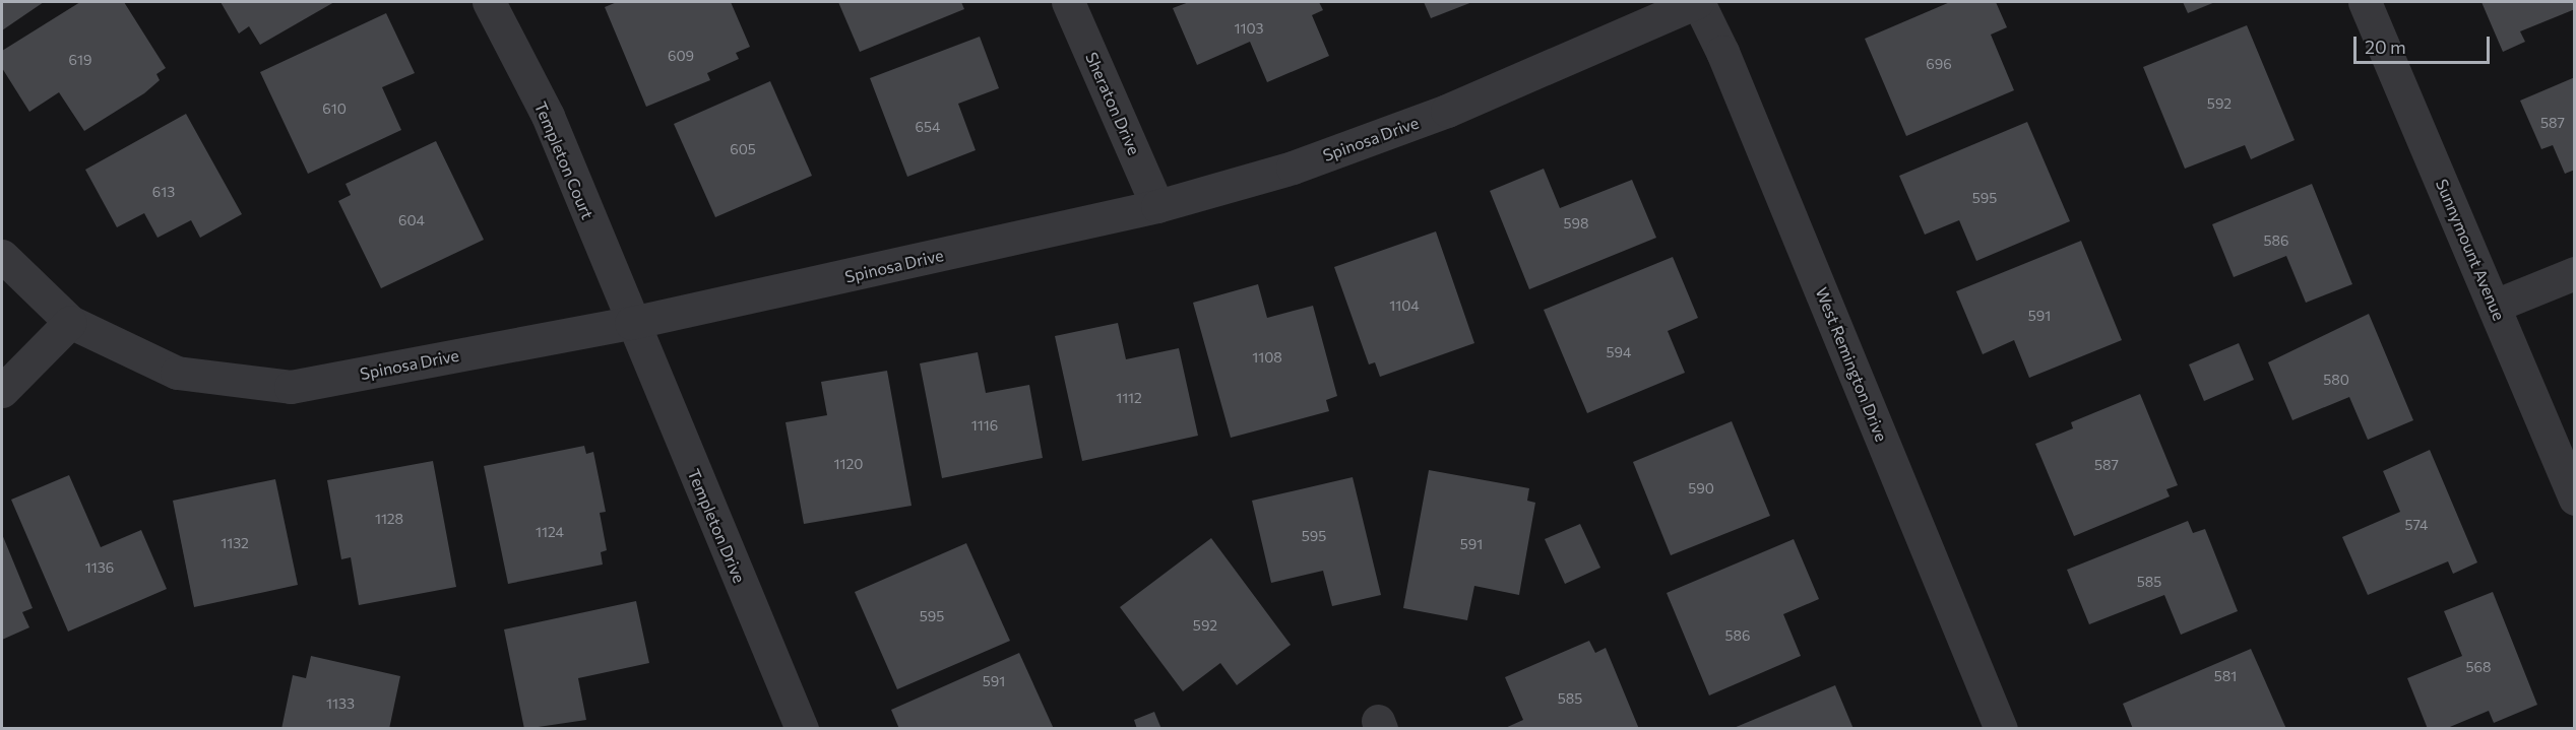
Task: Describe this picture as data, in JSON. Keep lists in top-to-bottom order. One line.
{"streets":{"street":["Sheraton Drive","Spinosa Drive","Templeton Court","Sunnymount Avenue","West Remington Drive","Templeton Drive"]},"crossings":[["Sheraton Drive","Spinosa Drive"],["Spinosa Drive","Templeton Court"],["Spinosa Drive","West Remington Drive"],["Spinosa Drive","Templeton Drive"],["Templeton Court","Templeton Drive"]],"house_numbers":["1103","609","619","696","592","610","587","654","605","613","595","604","598","586","1104","591","594","1108","580","1112","1116","1120","587","590","1128","574","1124","595","1132","591","1136","585","595","592","586","568","581","591","585","1133"],"scale_bar":"20 m"}
